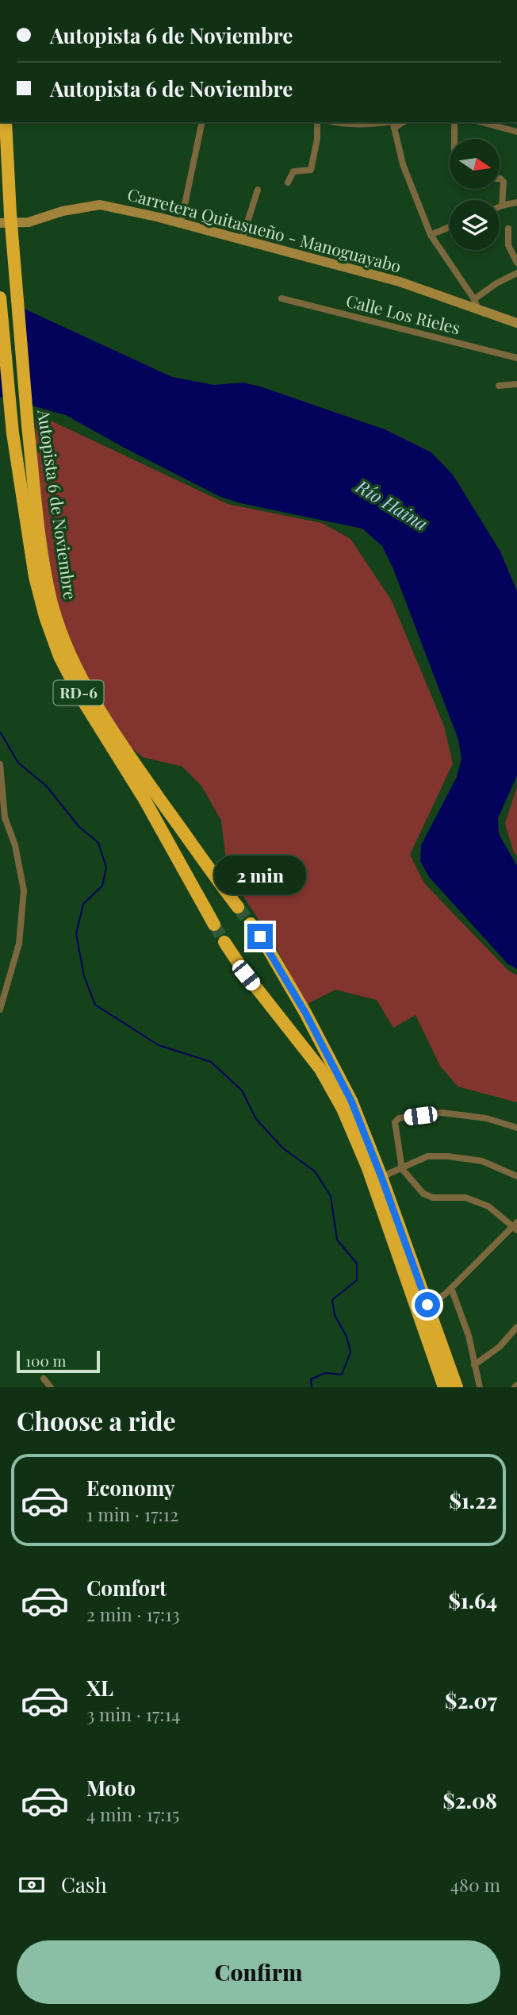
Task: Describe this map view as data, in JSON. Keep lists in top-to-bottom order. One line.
{"streets":{"highway":["Autopista 6 de Noviembre","RD-6"],"street":["Carretera Quitasueño - Manoguayabo","Calle Los Rieles"]},"water":["Río Haina"],"scale_bar":"100 m","north":"right","page":{"banner":["Autopista 6 de Noviembre","Autopista 6 de Noviembre"],"bubble":"2 min","scale":"100 m","heading":"Choose a ride","list":[{"name":"Economy","note":"1 min · 17:12","value":"$1.22"},{"name":"Comfort","note":"2 min · 17:13","value":"$1.64"},{"name":"XL","note":"3 min · 17:14","value":"$2.07"},{"name":"Moto","note":"4 min · 17:15","value":"$2.08"}],"pay":["Cash","480 m"],"buttons":"Confirm"}}
